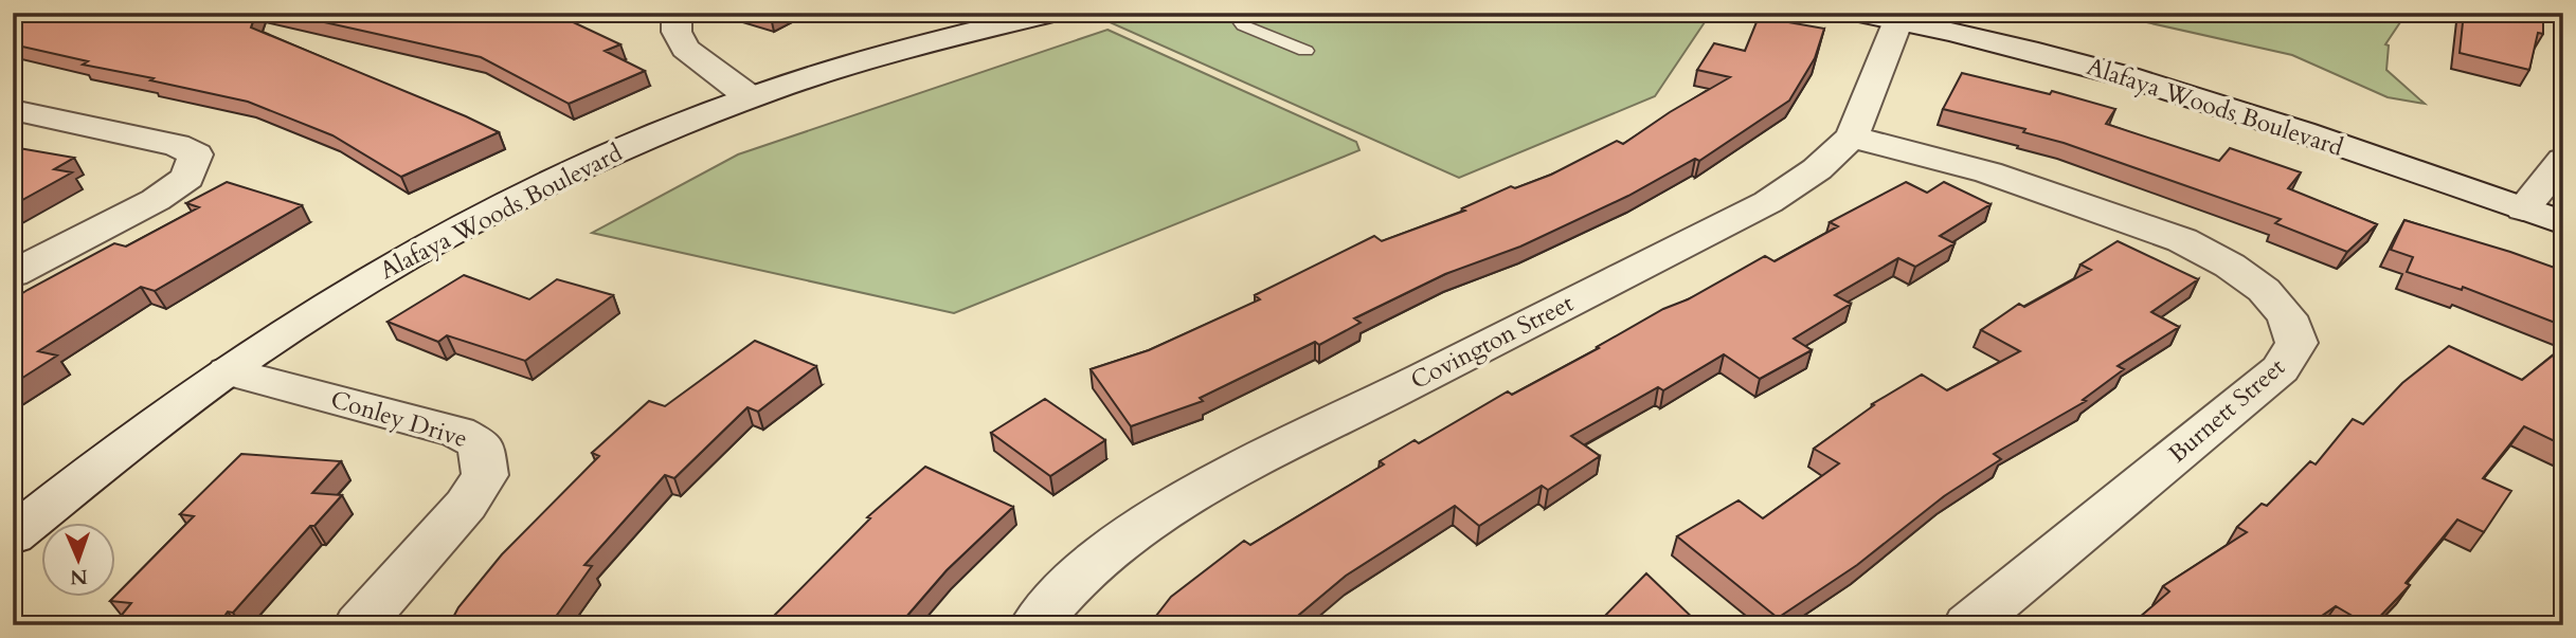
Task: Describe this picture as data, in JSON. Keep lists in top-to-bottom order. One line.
{"streets":{"street":["Alafaya Woods Boulevard","Covington Street","Burnett Street","Conley Drive"]},"crossings":[["Alafaya Woods Boulevard","Covington Street"],["Alafaya Woods Boulevard","Conley Drive"],["Covington Street","Burnett Street"]],"north":"bottom"}
